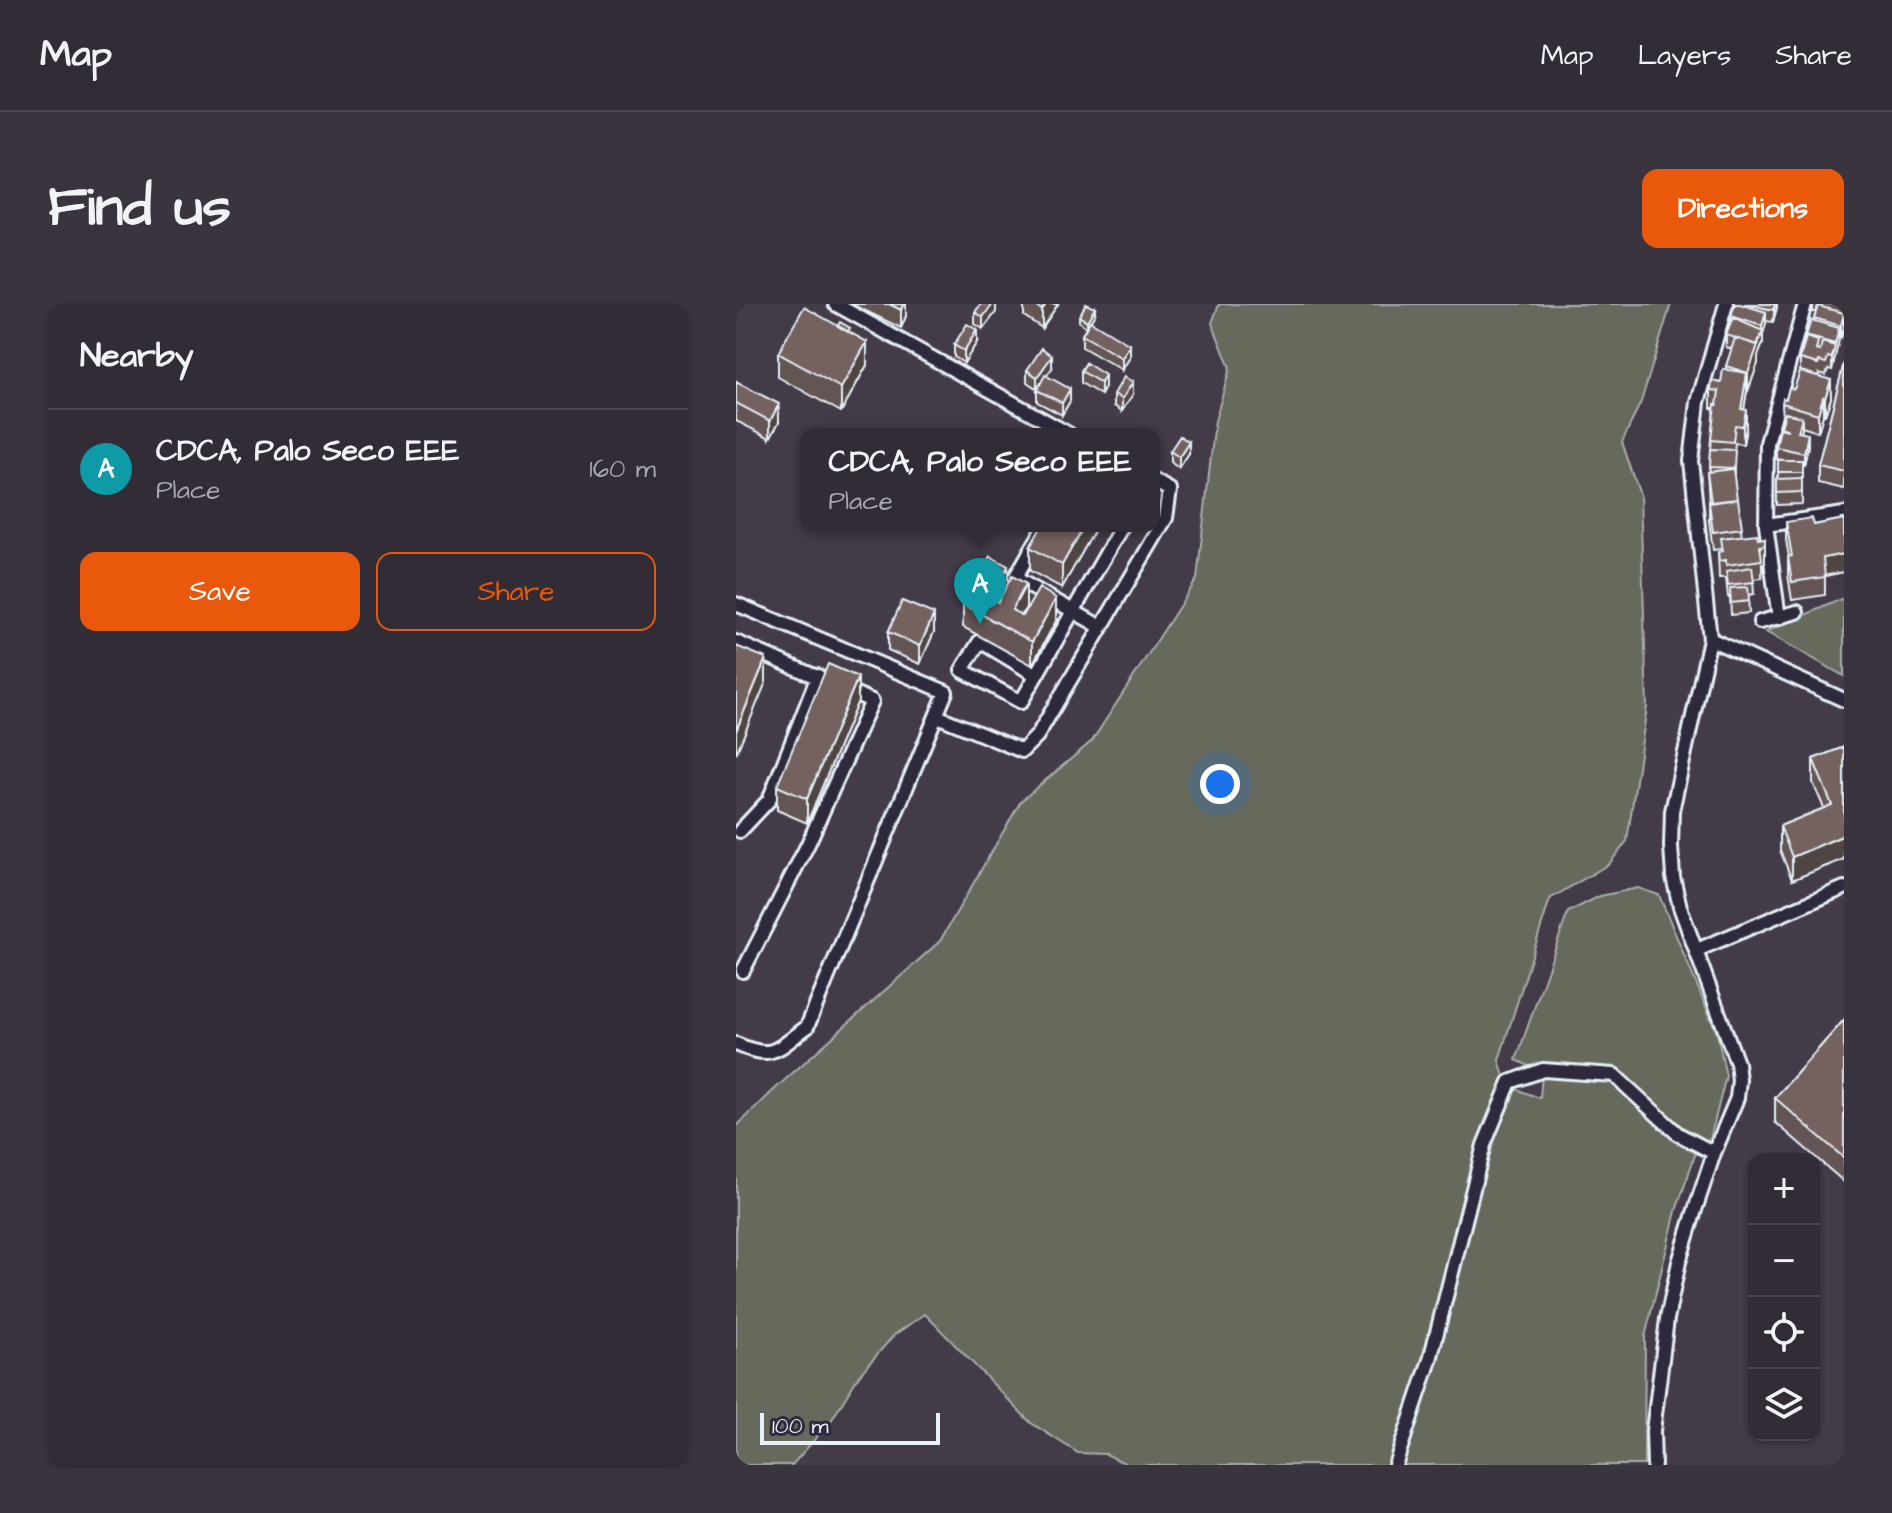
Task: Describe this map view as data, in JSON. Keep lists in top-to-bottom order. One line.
{"scale_bar":"100 m","page":{"header":"Map","nav":["Map","Layers","Share"],"title":"Find us","buttons":["Directions",["Save","Share"]],"heading":"Nearby","list":[{"mark":"A","name":"CDCA, Palo Seco EEE","note":"Place","value":"160 m"}],"popup":["CDCA, Palo Seco EEE","Place"],"pins":"A","map_buttons":["+","−"],"scale":"100 m"}}
